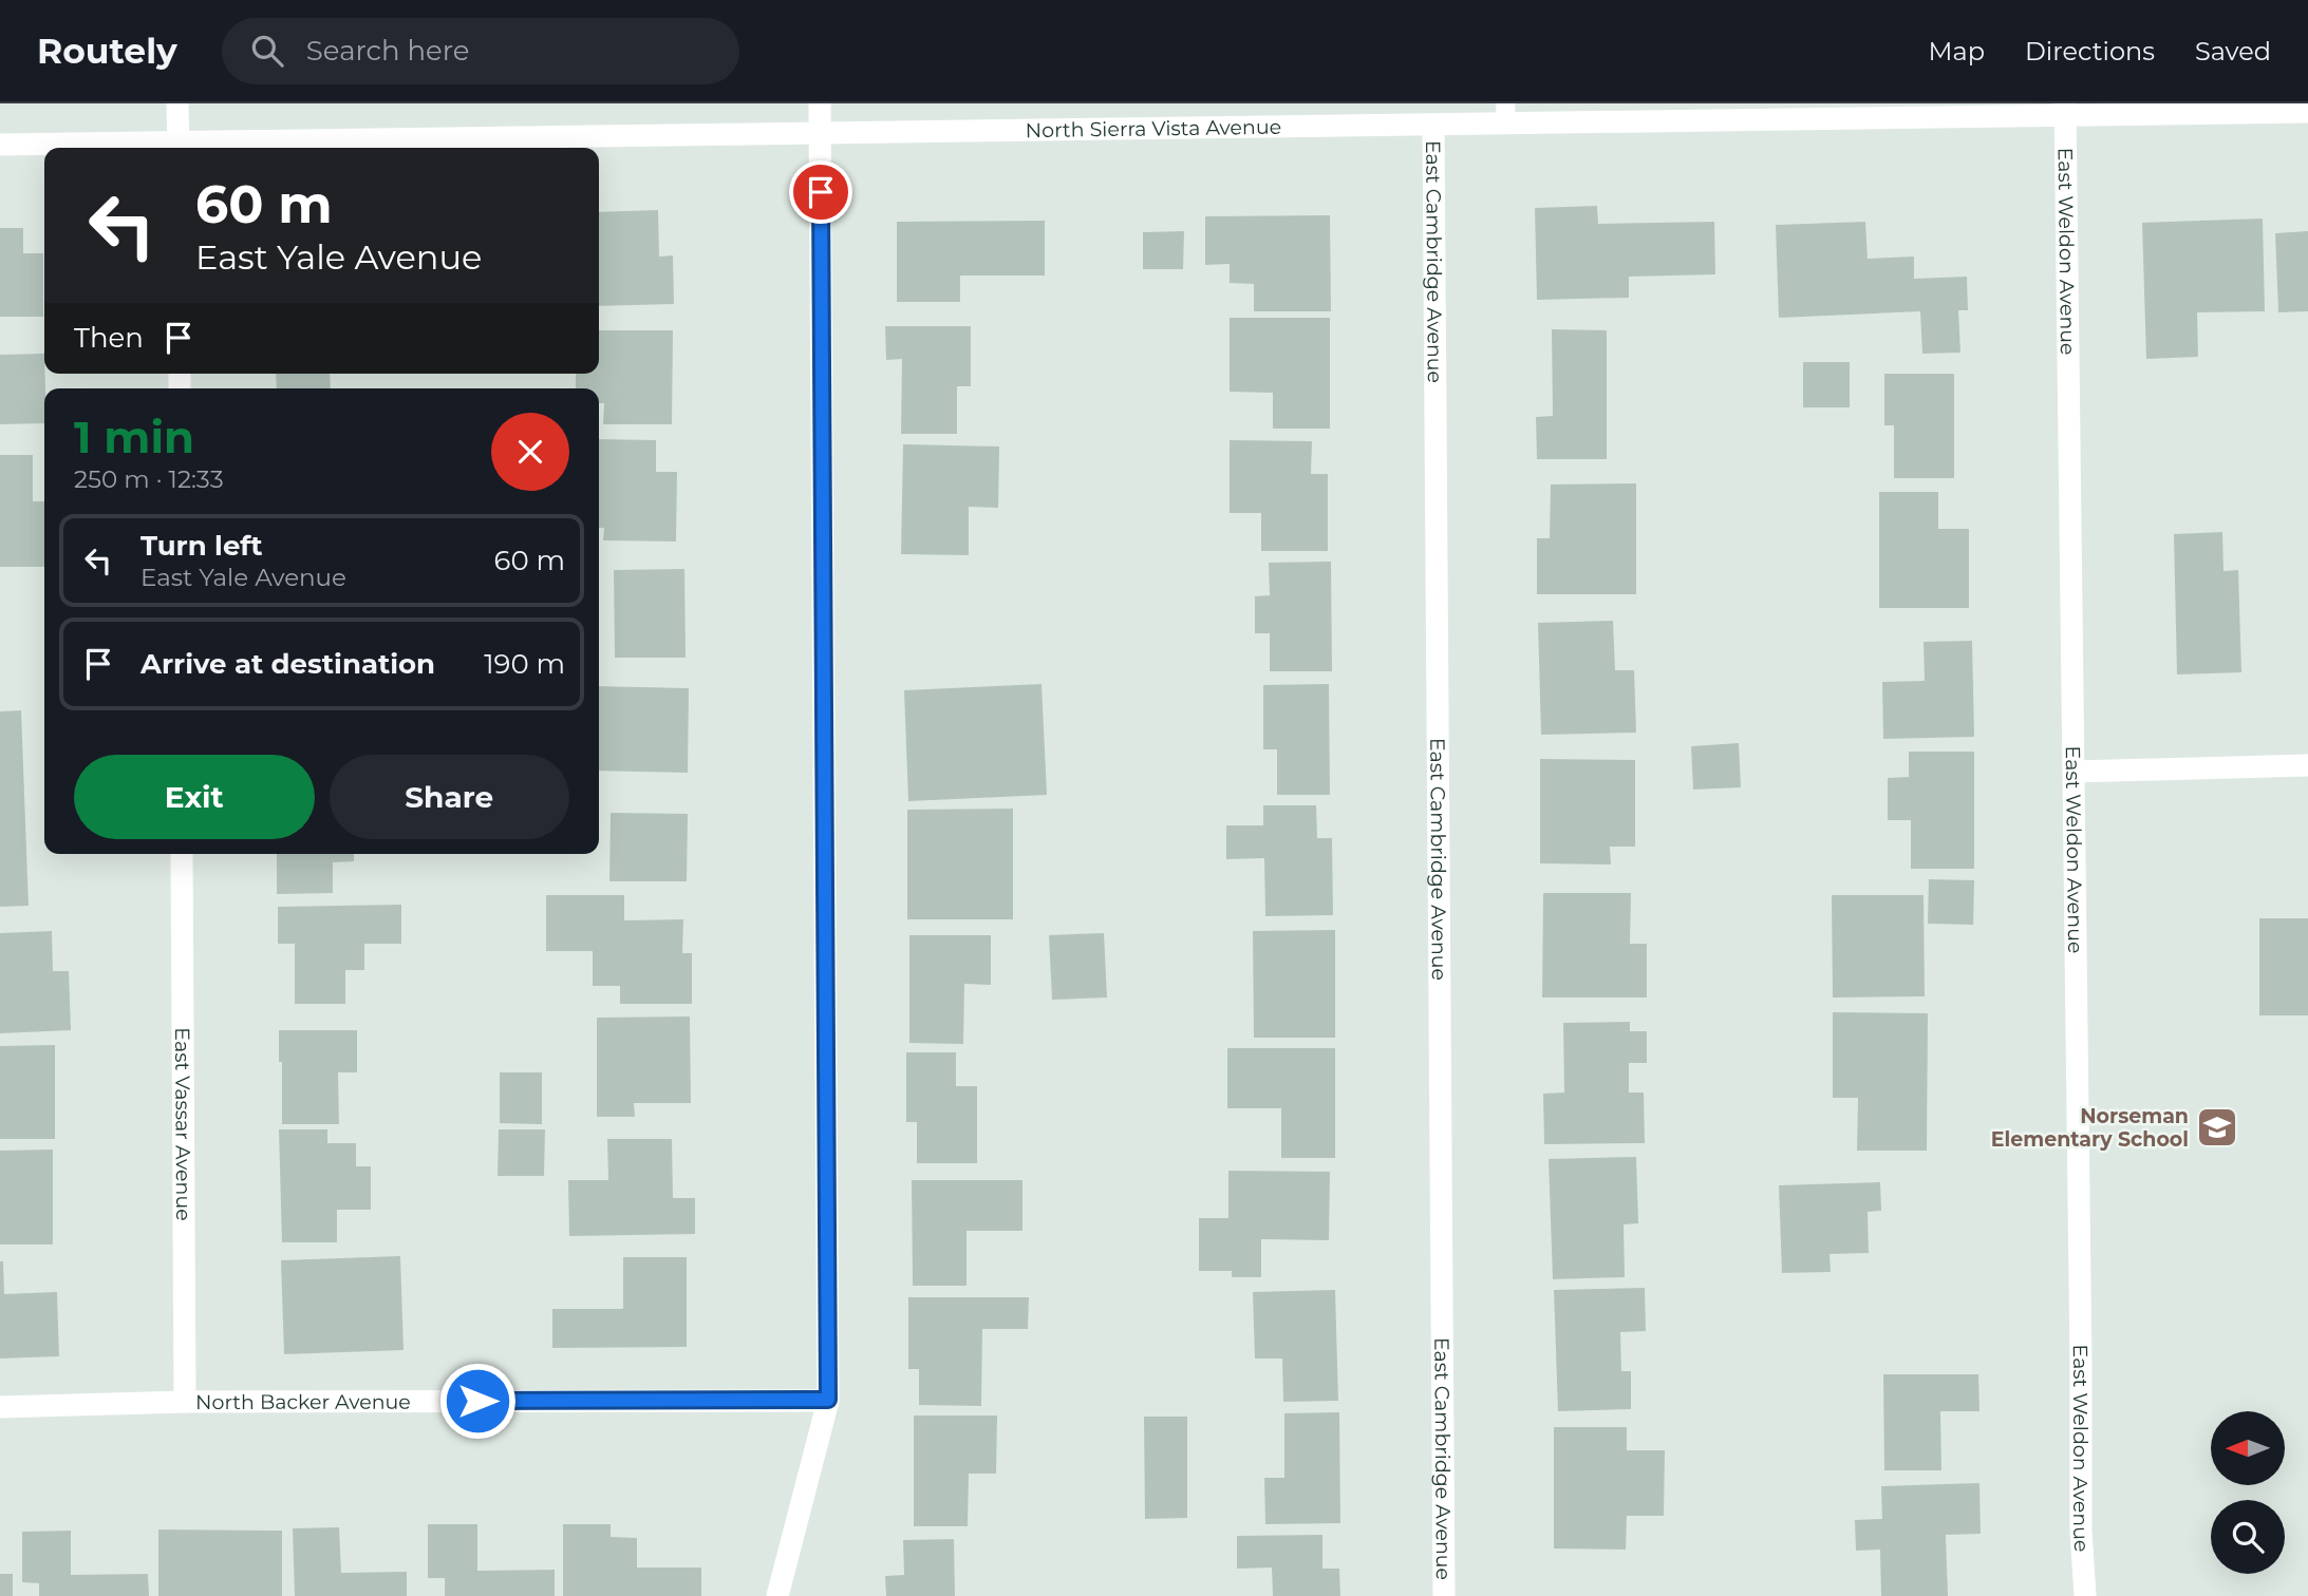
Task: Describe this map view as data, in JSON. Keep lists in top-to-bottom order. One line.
{"streets":{"street":["North Sierra Vista Avenue","East Weldon Avenue","East Cambridge Avenue","East Vassar Avenue","North Backer Avenue"]},"crossings":[["North Sierra Vista Avenue","East Weldon Avenue"],["North Sierra Vista Avenue","East Cambridge Avenue"],["East Vassar Avenue","North Backer Avenue"]],"places":{"school or university":["Norseman Elementary School"]},"north":"left","page":{"header":"Routely","search":"Search here","nav":["Map","Directions","Saved"],"turn":["60 m","East Yale Avenue"],"then":"Then","heading":["1 min","250 m · 12:33"],"list":[{"name":"Turn left","note":"East Yale Avenue","value":"60 m"},{"name":"Arrive at destination","value":"190 m"}],"buttons":["Exit","Share"]}}
